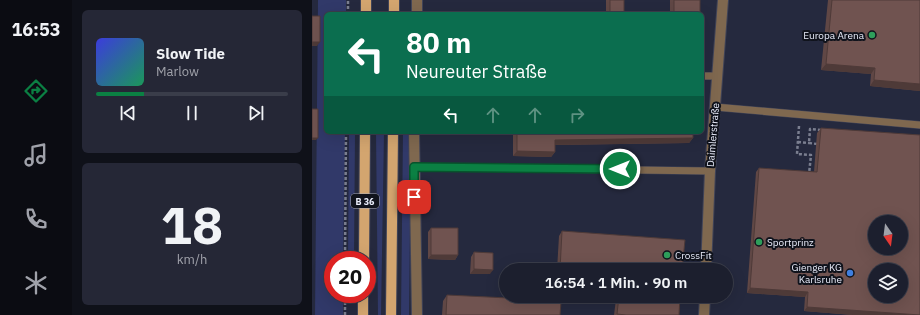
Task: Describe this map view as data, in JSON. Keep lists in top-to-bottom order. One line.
{"streets":{"main road":["B 36"],"street":["Daimlerstraße"]},"places":["Europa Arena","Sportprinz","CrossFit","Gienger KG Karlsruhe"],"north":"bottom","page":{"tabs":"16:53","turn":["80 m","Neureuter Straße"],"song":["Slow Tide","Marlow"],"tile":["18","km/h"],"limit":"20","trip":"16:54 · 1 Min. · 90 m"}}
